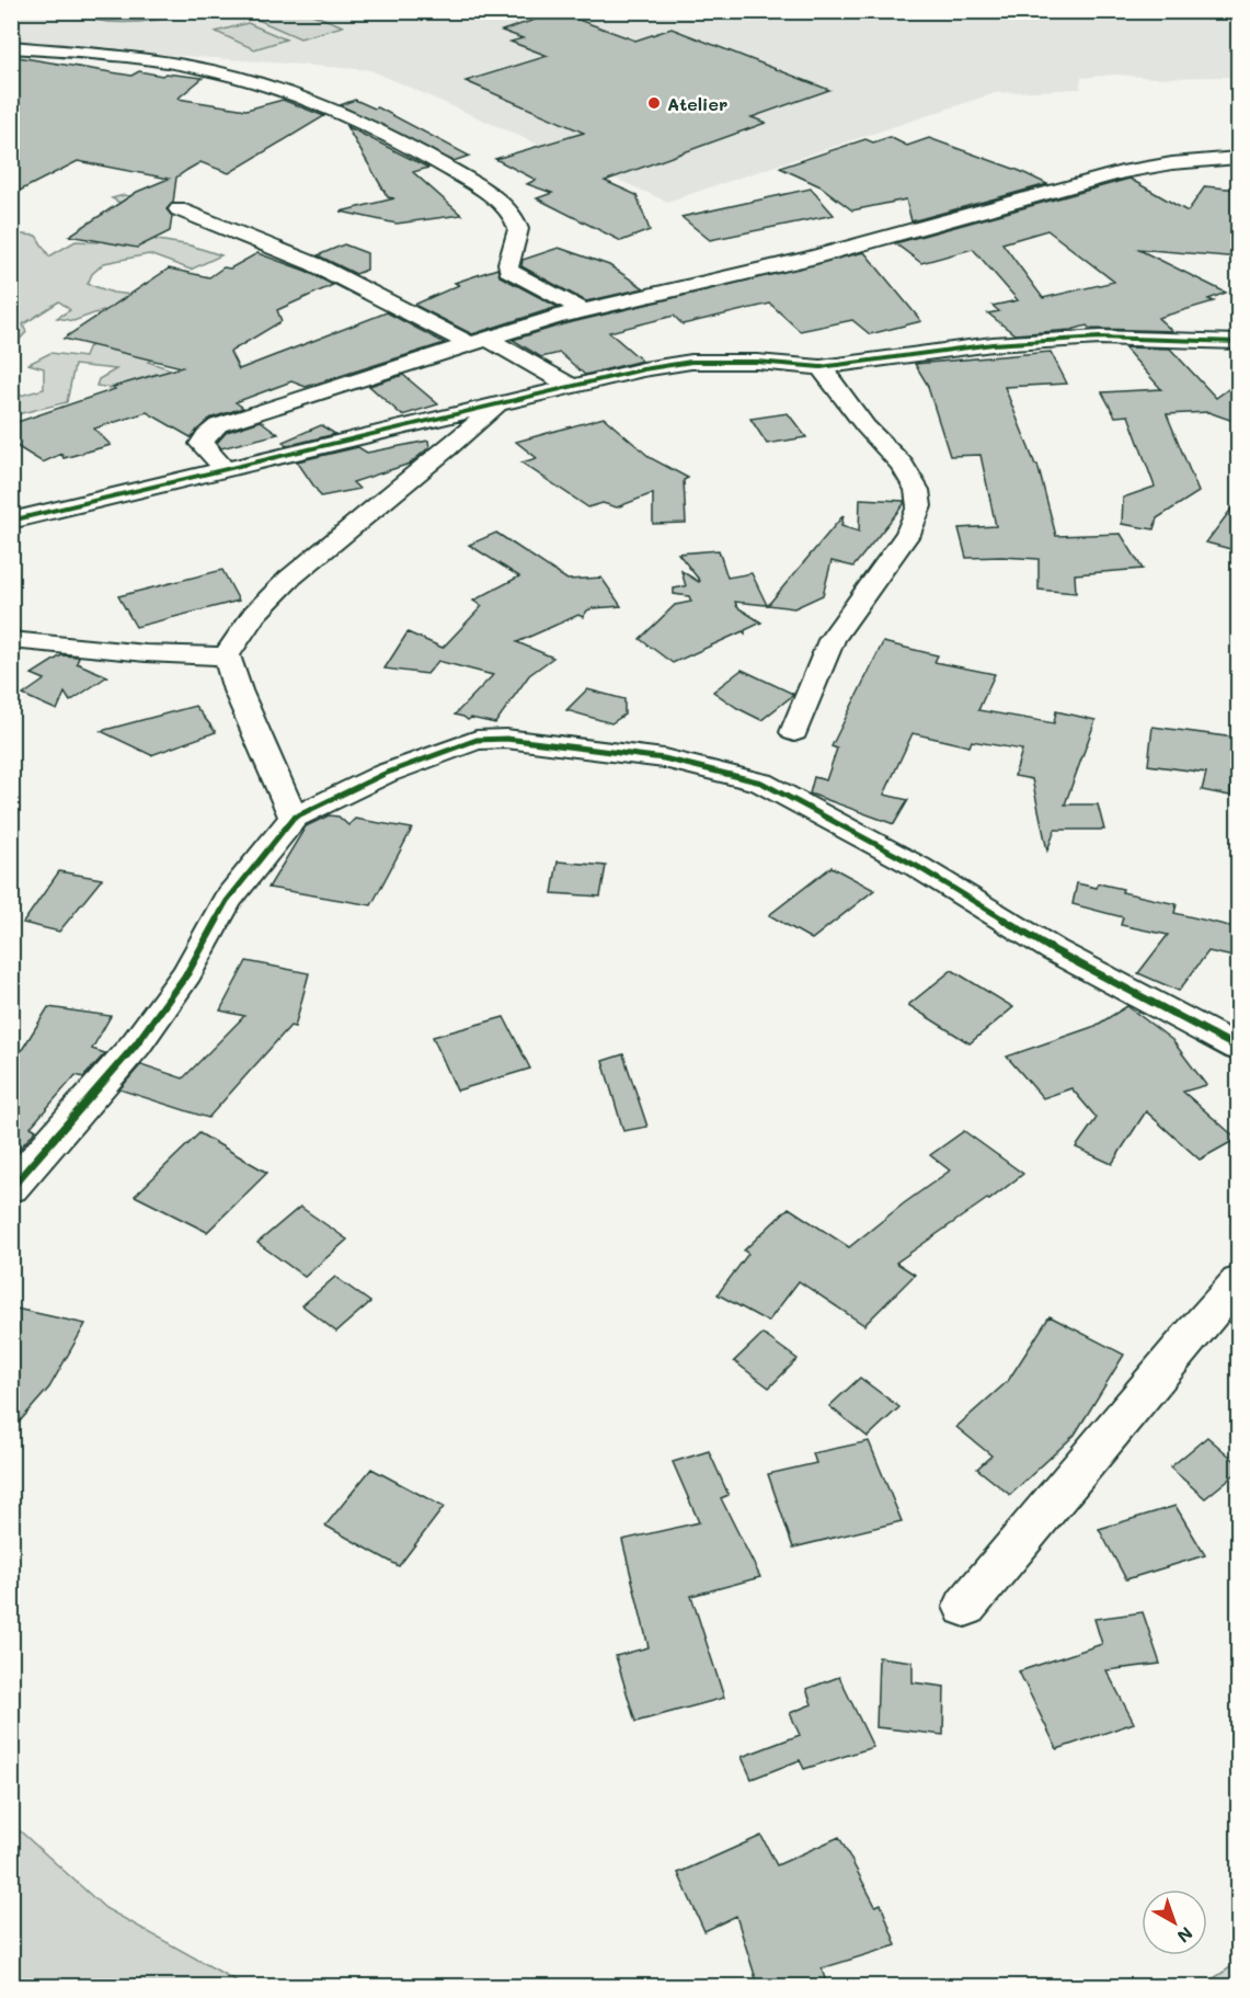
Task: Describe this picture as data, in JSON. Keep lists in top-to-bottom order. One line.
{"places":["Atelier"],"north":"bottom right"}
